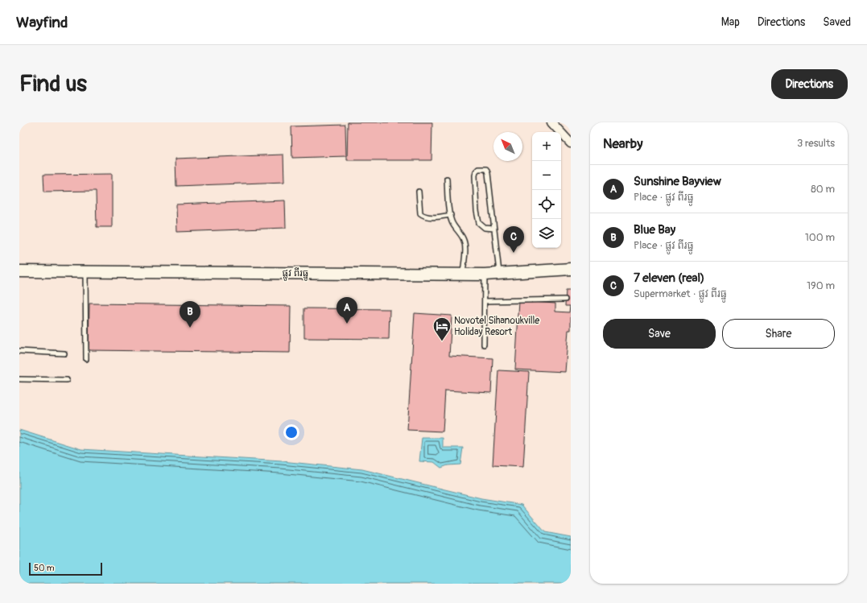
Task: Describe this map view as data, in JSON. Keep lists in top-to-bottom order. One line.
{"streets":{"main road":["ផ្លូវ ពីរធ្នូ"]},"places":{"hotel":["Novotel Sihanoukville Holiday Resort"]},"scale_bar":"50 m","north":"top left","page":{"header":"Wayfind","nav":["Map","Directions","Saved"],"buttons":["Directions",["Save","Share"]],"title":"Find us","heading":["Nearby","3 results"],"map_buttons":["+","−"],"list":[{"mark":"A","name":"Sunshine Bayview","note":"Place · ផ្លូវ ពីរធ្នូ","value":"80 m"},{"mark":"B","name":"Blue Bay","note":"Place · ផ្លូវ ពីរធ្នូ","value":"100 m"},{"mark":"C","name":"7 eleven (real)","note":"Supermarket · ផ្លូវ ពីរធ្នូ","value":"190 m"}],"pins":["C","A","B"],"scale":"50 m"}}
